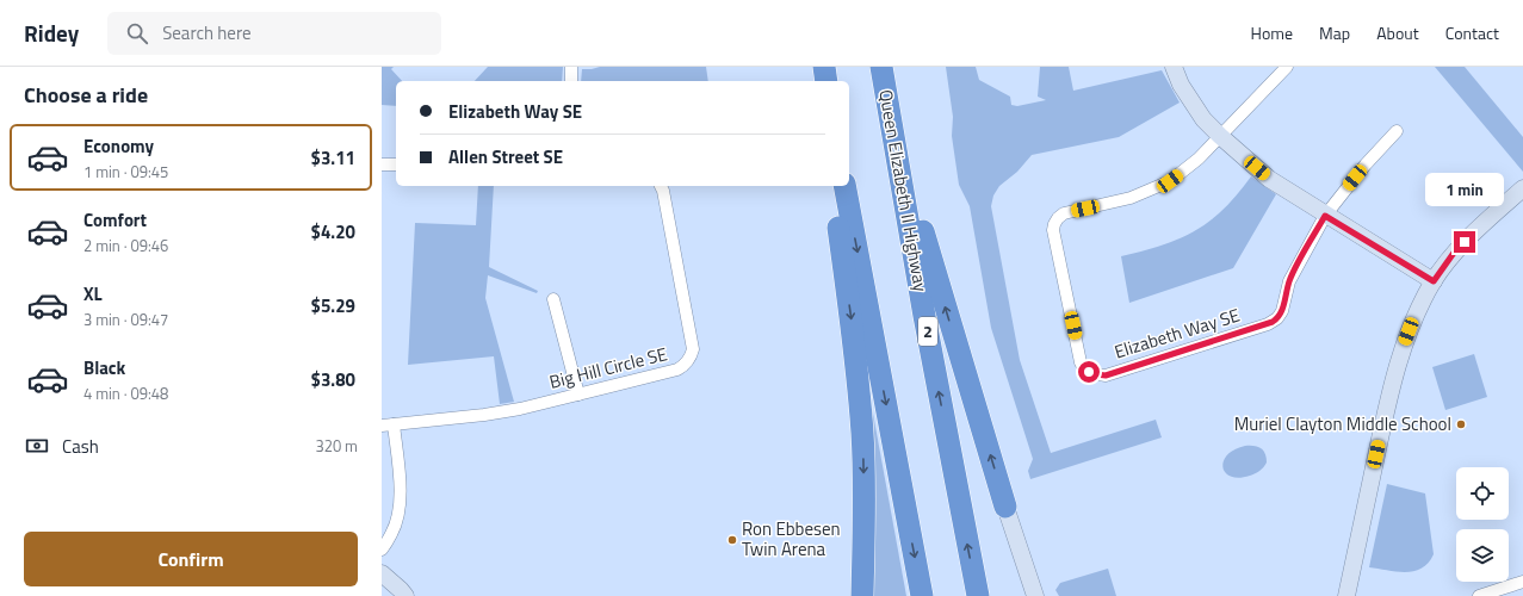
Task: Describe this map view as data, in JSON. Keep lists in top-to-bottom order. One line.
{"streets":{"highway":["Queen Elizabeth II Highway","2"],"street":["Elizabeth Way SE","Big Hill Circle SE"]},"places":["Muriel Clayton Middle School","Ron Ebbesen Twin Arena"],"page":{"header":"Ridey","search":"Search here","nav":["Home","Map","About","Contact"],"heading":"Choose a ride","banner":["Elizabeth Way SE","Allen Street SE"],"list":[{"name":"Economy","note":"1 min · 09:45","value":"$3.11"},{"name":"Comfort","note":"2 min · 09:46","value":"$4.20"},{"name":"XL","note":"3 min · 09:47","value":"$5.29"},{"name":"Black","note":"4 min · 09:48","value":"$3.80"}],"bubble":"1 min","pay":["Cash","320 m"],"buttons":"Confirm"}}
